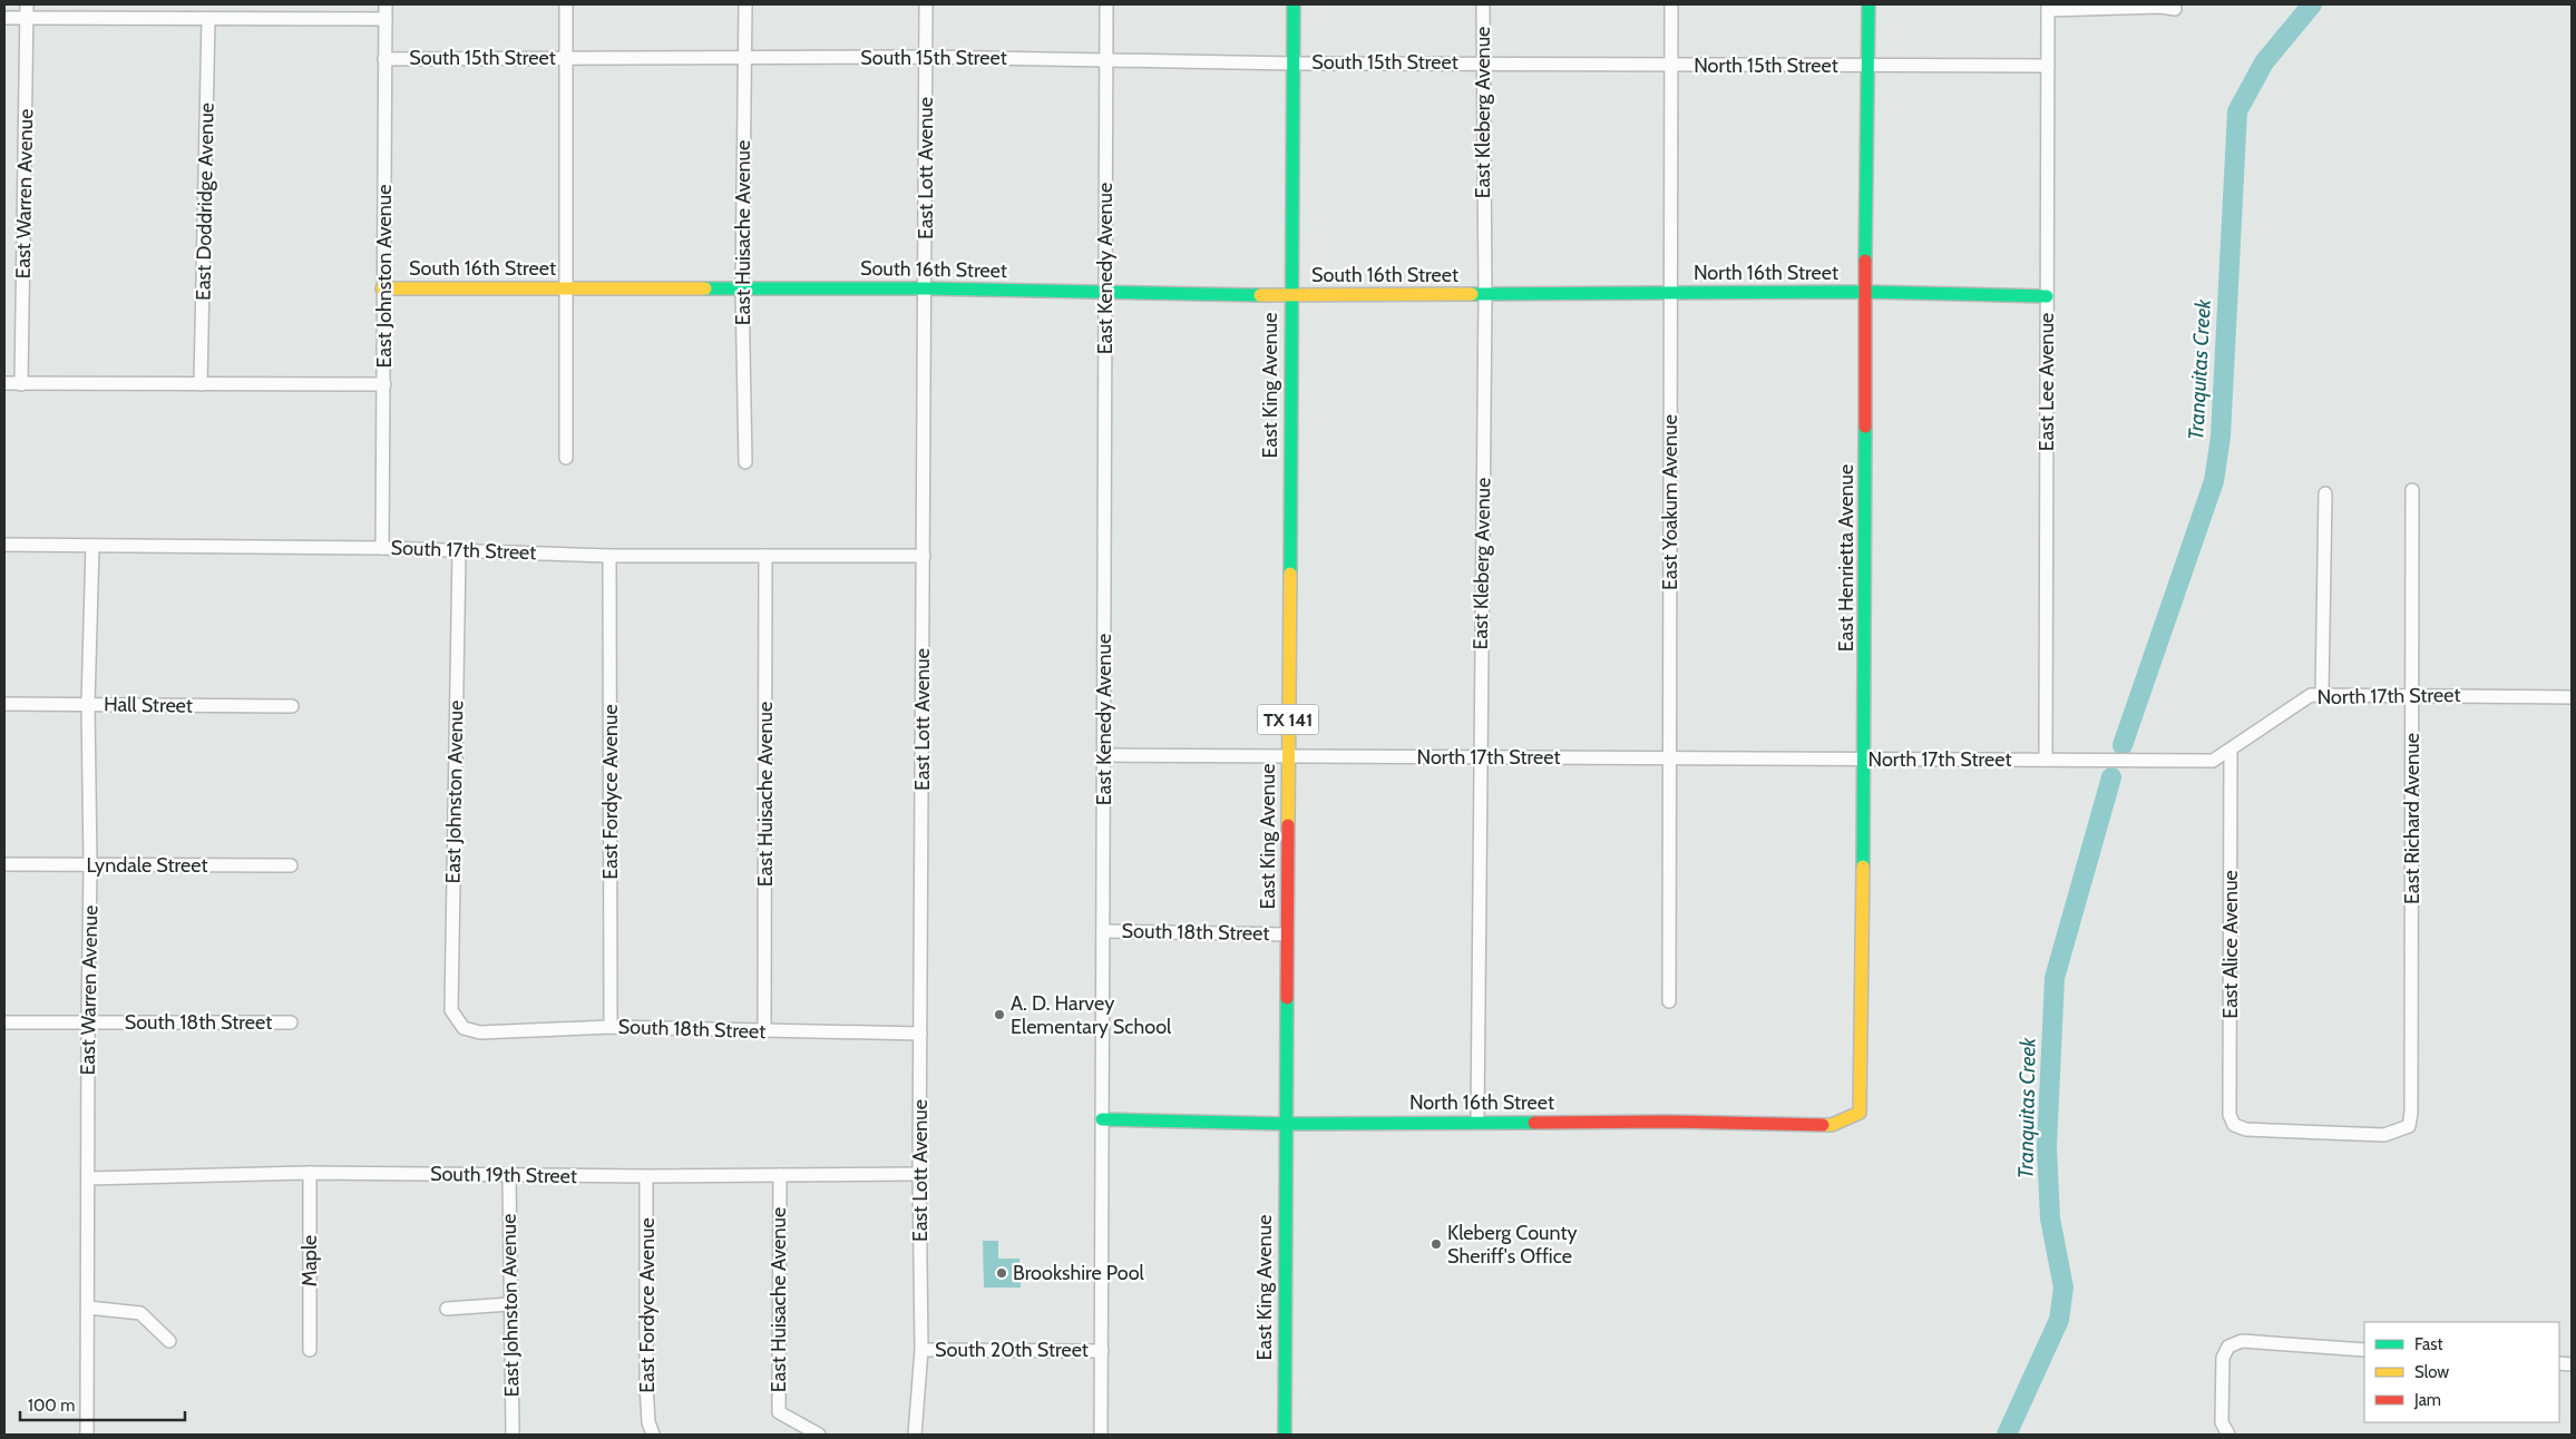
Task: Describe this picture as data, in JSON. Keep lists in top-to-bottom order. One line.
{"streets":{"street":["South 15th Street","North 15th Street","East Kleberg Avenue","East Lott Avenue","East Warren Avenue","East Doddridge Avenue","East Huisache Avenue","South 16th Street","East Kenedy Avenue","North 16th Street","East Johnston Avenue","East Lee Avenue","East King Avenue","East Yoakum Avenue","South 17th Street","East Henrietta Avenue","North 17th Street","Hall Street","TX 141","East Fordyce Avenue","East Richard Avenue","Lyndale Street","South 18th Street","East Alice Avenue","South 19th Street","Maple","South 20th Street"]},"crossings":[["South 15th Street","North 15th Street"],["South 15th Street","East Kleberg Avenue"],["South 15th Street","East Lott Avenue"],["South 15th Street","East Huisache Avenue"],["South 15th Street","East Kenedy Avenue"],["South 15th Street","East Johnston Avenue"],["South 15th Street","East King Avenue"],["North 15th Street","East Kleberg Avenue"],["North 15th Street","East Lee Avenue"],["North 15th Street","East Yoakum Avenue"],["North 15th Street","East Henrietta Avenue"],["East Kleberg Avenue","South 16th Street"],["East Kleberg Avenue","North 16th Street"],["East Kleberg Avenue","North 17th Street"],["East Lott Avenue","South 16th Street"],["East Lott Avenue","South 17th Street"],["East Lott Avenue","South 18th Street"],["East Lott Avenue","South 19th Street"],["East Lott Avenue","South 20th Street"],["East Warren Avenue","South 17th Street"],["East Warren Avenue","Hall Street"],["East Warren Avenue","Lyndale Street"],["East Warren Avenue","South 18th Street"],["East Warren Avenue","South 19th Street"],["East Huisache Avenue","South 16th Street"],["East Huisache Avenue","South 17th Street"],["East Huisache Avenue","South 18th Street"],["East Huisache Avenue","South 19th Street"],["South 16th Street","East Kenedy Avenue"],["South 16th Street","North 16th Street"],["South 16th Street","East Johnston Avenue"],["South 16th Street","East King Avenue"],["East Kenedy Avenue","North 16th Street"],["East Kenedy Avenue","South 18th Street"],["East Kenedy Avenue","South 20th Street"],["North 16th Street","East Lee Avenue"],["North 16th Street","East King Avenue"],["North 16th Street","East Yoakum Avenue"],["North 16th Street","East Henrietta Avenue"],["East Johnston Avenue","South 17th Street"],["East Johnston Avenue","South 18th Street"],["East Johnston Avenue","South 19th Street"],["East Lee Avenue","North 17th Street"],["East King Avenue","North 17th Street"],["East King Avenue","South 18th Street"],["East Yoakum Avenue","North 17th Street"],["South 17th Street","East Fordyce Avenue"],["East Henrietta Avenue","North 17th Street"],["North 17th Street","East Richard Avenue"],["North 17th Street","East Alice Avenue"],["East Fordyce Avenue","South 18th Street"],["East Fordyce Avenue","South 19th Street"],["East Richard Avenue","East Alice Avenue"],["South 19th Street","Maple"]],"water":["Tranquitas Creek"],"places":["A. D. Harvey Elementary School","Kleberg County Sheriff's Office","Brookshire Pool"],"legend":["Fast","Slow","Jam"],"scale_bar":"100 m"}
